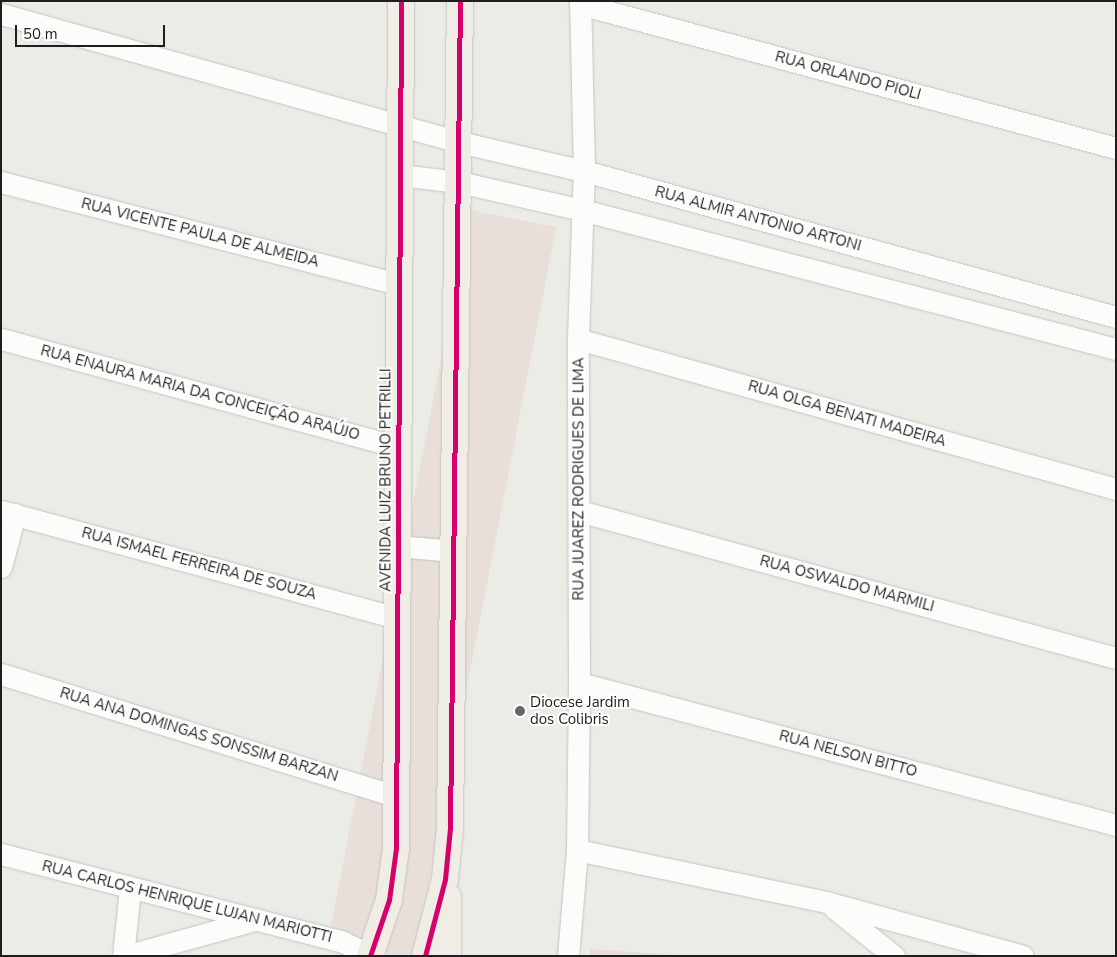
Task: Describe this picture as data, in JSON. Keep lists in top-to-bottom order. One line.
{"streets":{"main road":["AVENIDA LUIZ BRUNO PETRILLI"],"street":["RUA ORLANDO PIOLI","RUA ALMIR ANTONIO ARTONI","RUA VICENTE PAULA DE ALMEIDA","RUA ENAURA MARIA DA CONCEIÇÃO ARAÚJO","RUA OLGA BENATI MADEIRA","RUA JUAREZ RODRIGUES DE LIMA","RUA ISMAEL FERREIRA DE SOUZA","RUA OSWALDO MARMILI","RUA ANA DOMINGAS SONSSIM BARZAN","RUA NELSON BITTO","RUA CARLOS HENRIQUE LUJAN MARIOTTI"]},"crossings":[["RUA ORLANDO PIOLI","RUA JUAREZ RODRIGUES DE LIMA"],["RUA ALMIR ANTONIO ARTONI","RUA JUAREZ RODRIGUES DE LIMA"],["RUA ALMIR ANTONIO ARTONI","AVENIDA LUIZ BRUNO PETRILLI"],["RUA VICENTE PAULA DE ALMEIDA","AVENIDA LUIZ BRUNO PETRILLI"],["RUA ENAURA MARIA DA CONCEIÇÃO ARAÚJO","AVENIDA LUIZ BRUNO PETRILLI"],["RUA OLGA BENATI MADEIRA","RUA JUAREZ RODRIGUES DE LIMA"],["RUA JUAREZ RODRIGUES DE LIMA","RUA OSWALDO MARMILI"],["RUA JUAREZ RODRIGUES DE LIMA","RUA NELSON BITTO"],["AVENIDA LUIZ BRUNO PETRILLI","RUA ISMAEL FERREIRA DE SOUZA"],["AVENIDA LUIZ BRUNO PETRILLI","RUA ANA DOMINGAS SONSSIM BARZAN"],["AVENIDA LUIZ BRUNO PETRILLI","RUA CARLOS HENRIQUE LUJAN MARIOTTI"]],"places":["Diocese Jardim dos Colibris"],"scale_bar":"50 m"}
